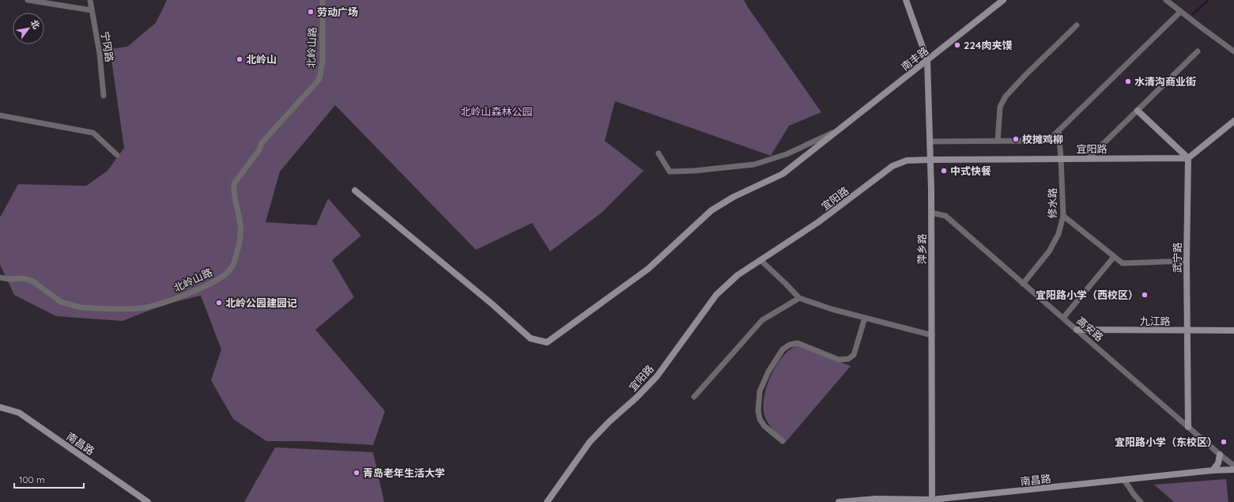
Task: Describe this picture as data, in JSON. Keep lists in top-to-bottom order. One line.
{"streets":{"street":["宁冈路","北岭山路","南丰路","宜阳路","修水路","萍乡路","武宁路","九江路","高安路","南昌路"]},"crossings":[["南丰路","萍乡路"],["宜阳路","修水路"],["宜阳路","萍乡路"],["宜阳路","武宁路"],["修水路","高安路"],["萍乡路","高安路"],["萍乡路","南昌路"],["武宁路","九江路"],["武宁路","高安路"],["九江路","高安路"]],"parks":["北岭山森林公园"],"places":["劳动广场","224肉夹馍","北岭山","水清沟商业街","校摊鸡柳","中式快餐","宜阳路小学（西校区）","北岭公园建园记","宜阳路小学（东校区）","青岛老年生活大学"],"scale_bar":"100 m","north":"top right"}
